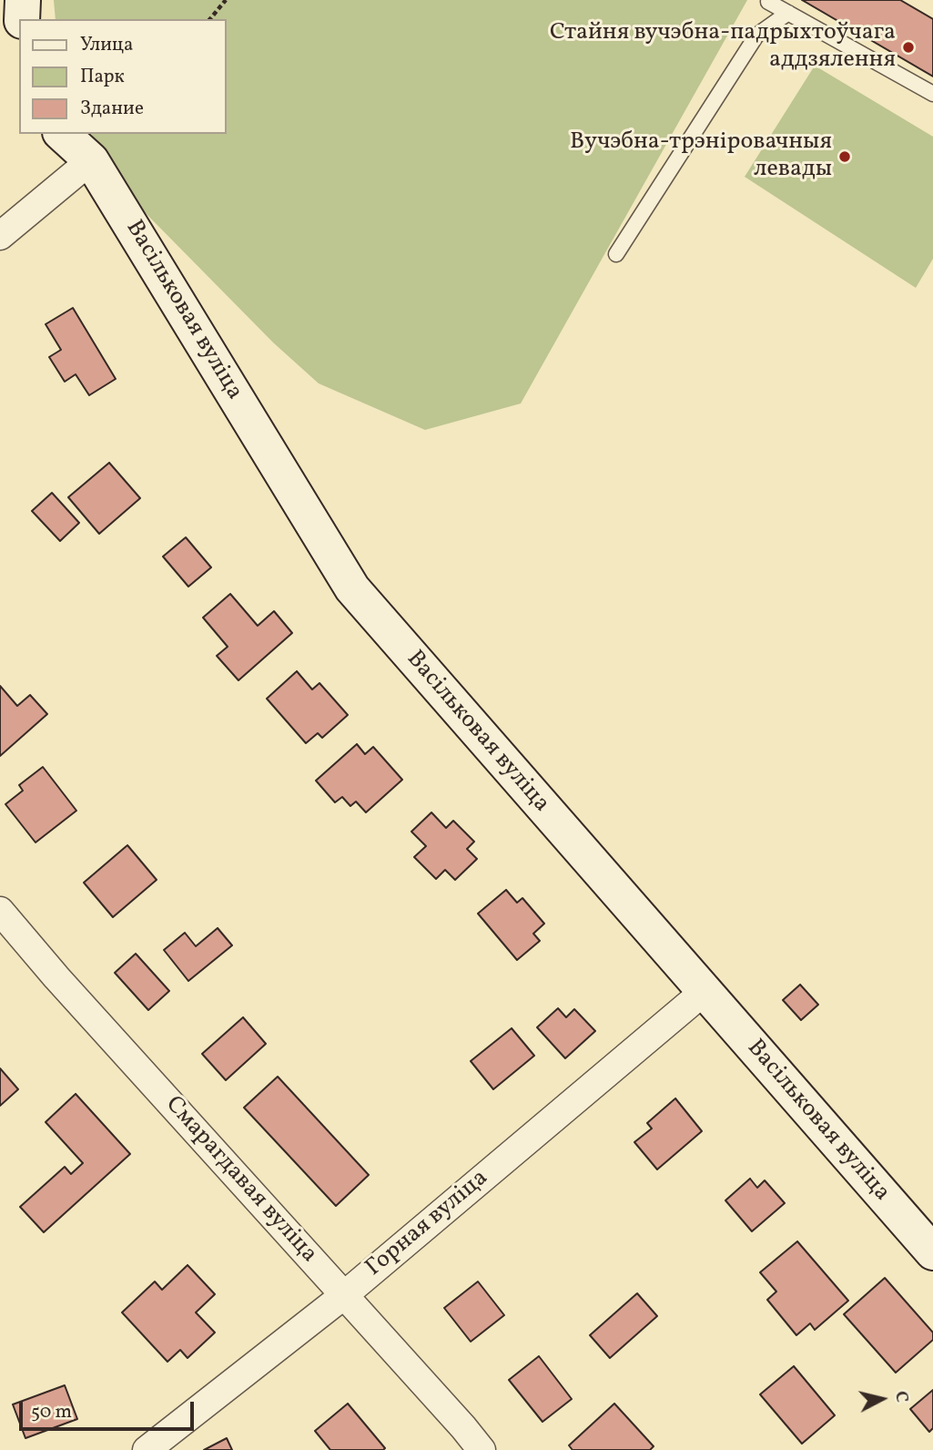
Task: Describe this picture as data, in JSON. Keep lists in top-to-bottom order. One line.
{"streets":{"street":["Васільковая вуліца","Смарагдавая вуліца","Горная вуліца"]},"crossings":[["Васільковая вуліца","Горная вуліца"],["Смарагдавая вуліца","Горная вуліца"]],"places":["Стайня вучэбна-падрыхтоўчага аддзялення","Вучэбна-трэніровачныя левады"],"legend":["Улица","Парк","Здание"],"scale_bar":"50 m","north":"right"}
